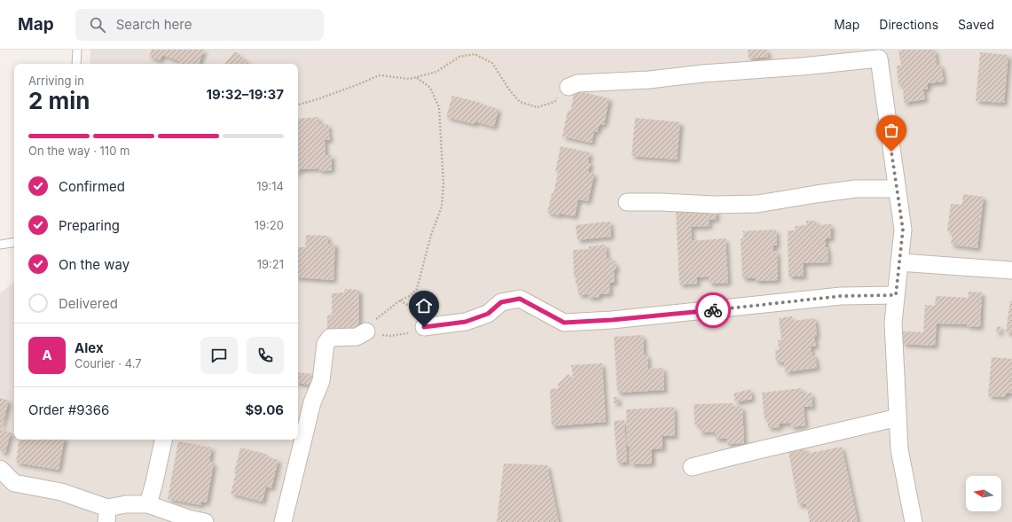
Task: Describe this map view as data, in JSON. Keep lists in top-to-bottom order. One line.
{"north":"left","page":{"header":"Map","search":"Search here","nav":["Map","Directions","Saved"],"heading":["2 min","Arriving in","19:32–19:37"],"panel":["Alex","Courier · 4.7","Order #9366","$9.06"],"bar":"On the way · 110 m","list":[["Confirmed","19:14"],["Preparing","19:20"],["On the way","19:21"],"Delivered"],"round":"A"}}
